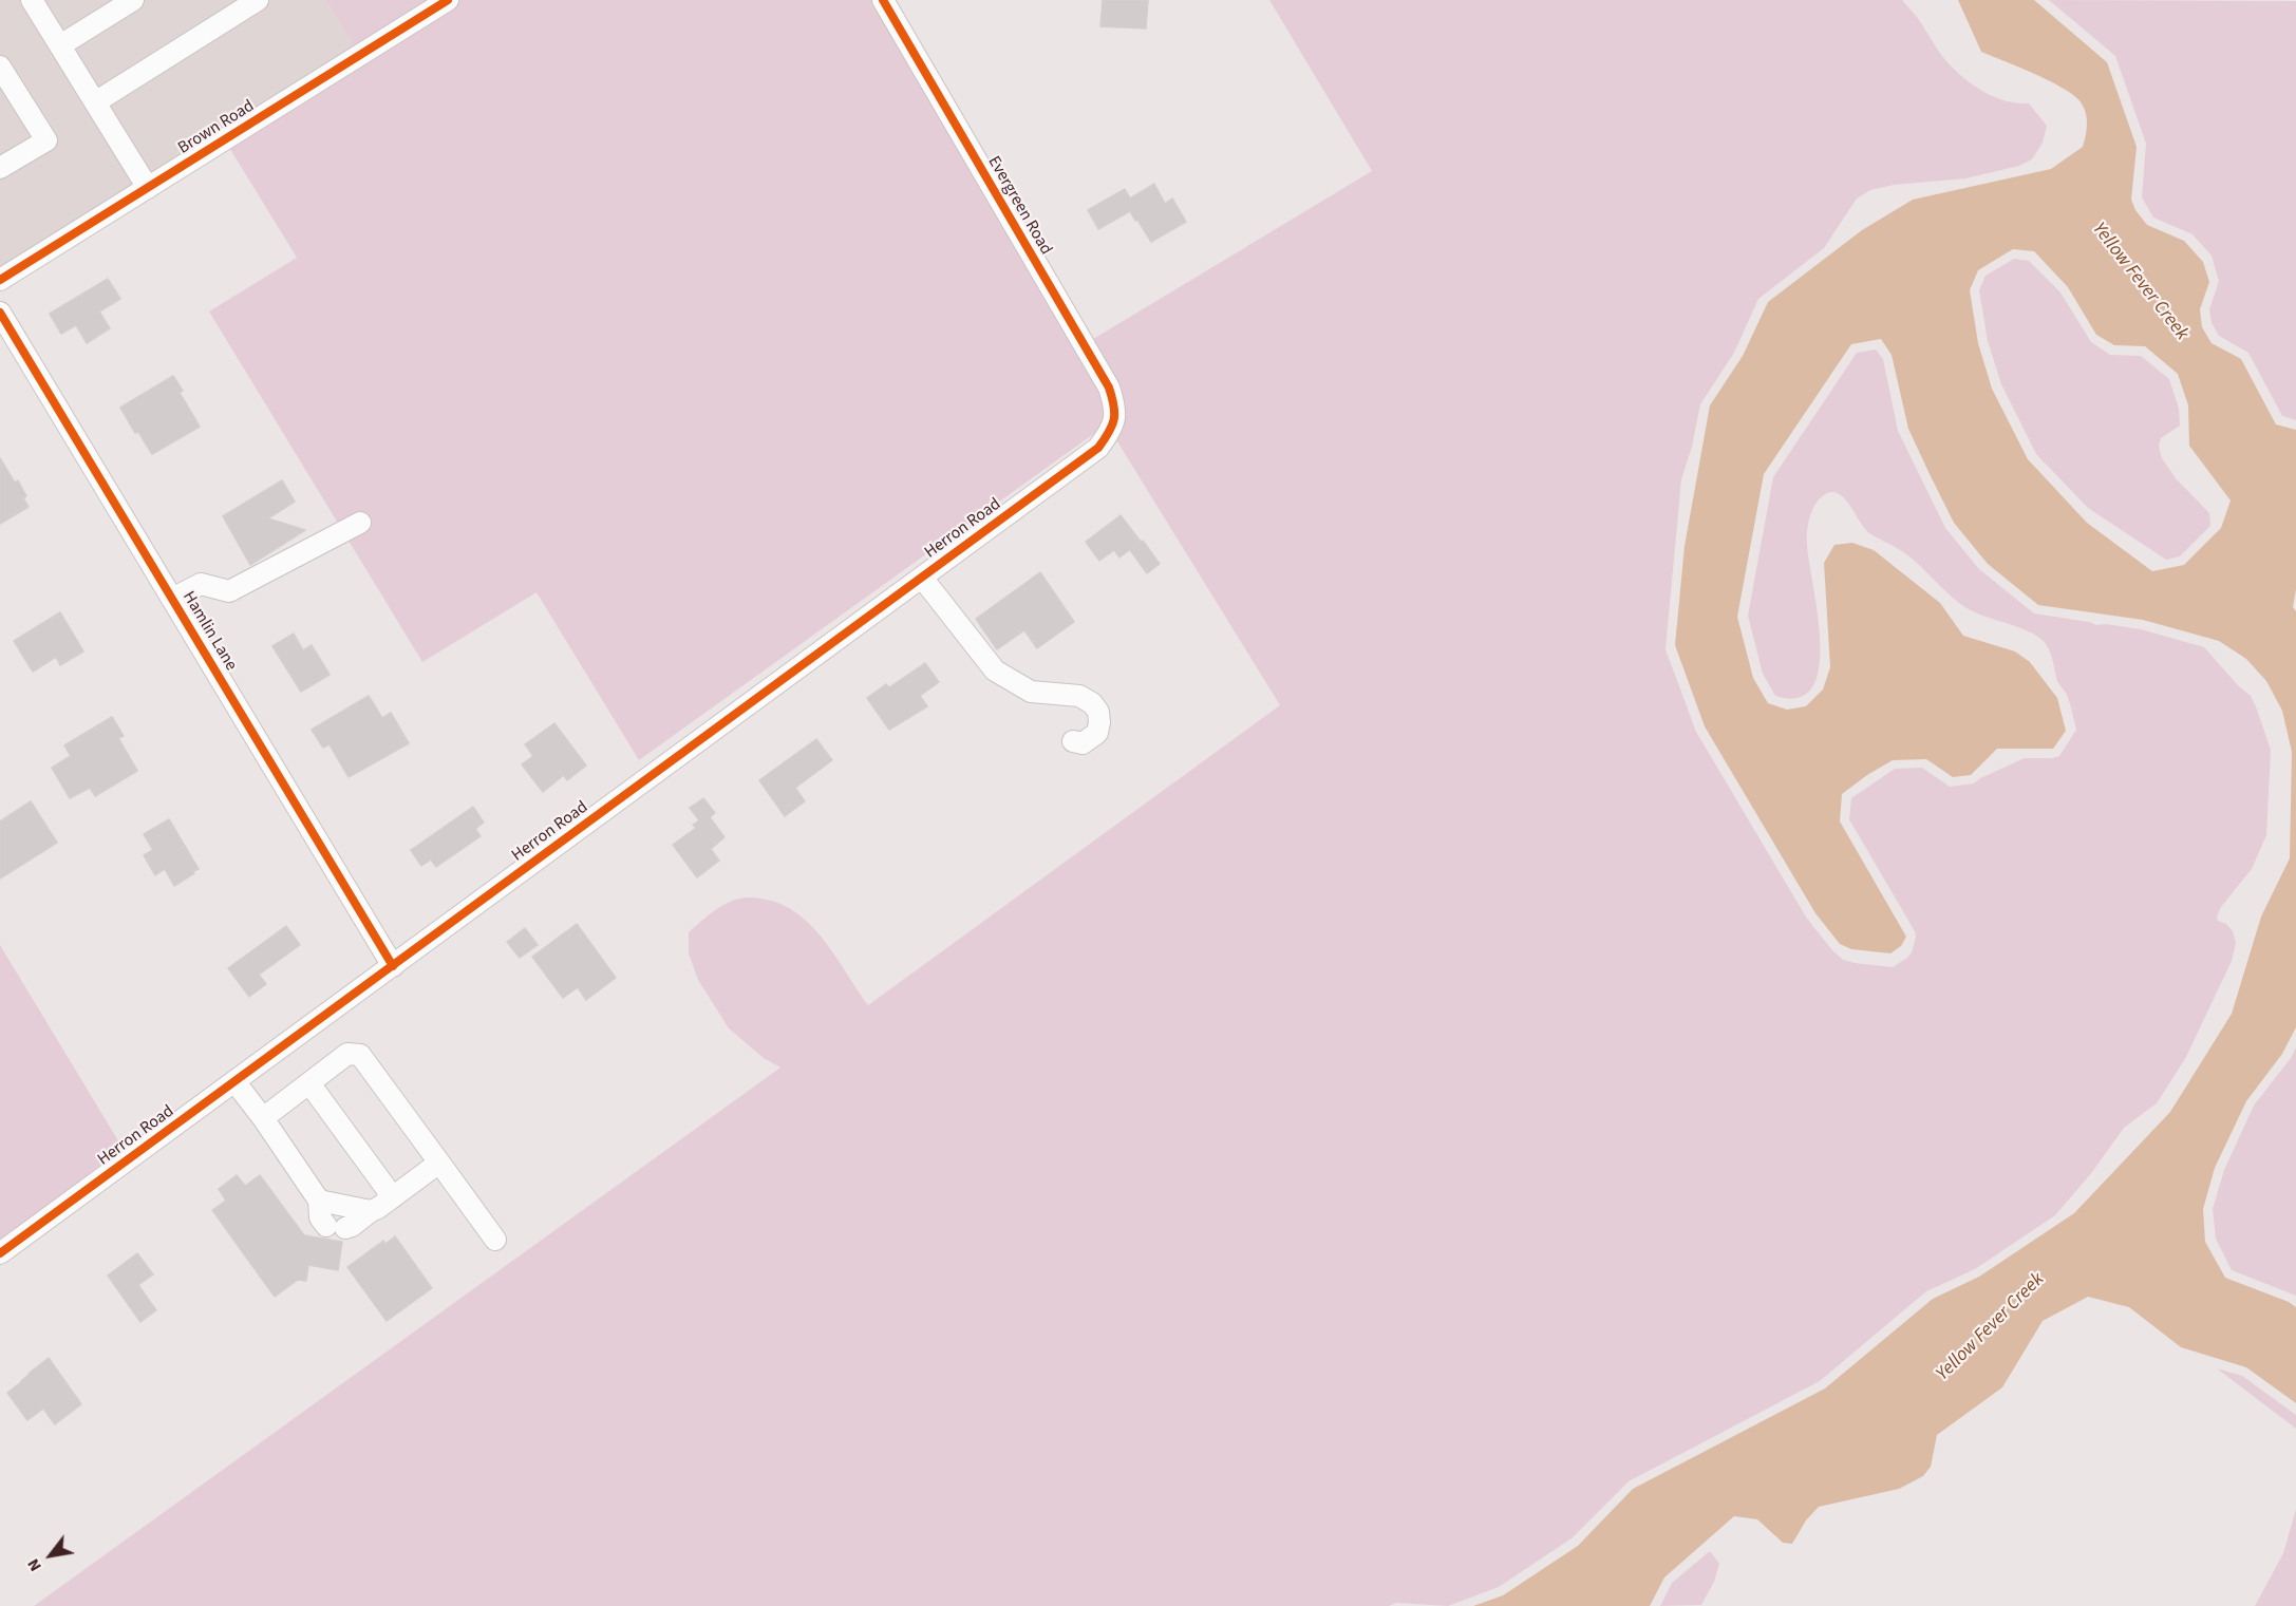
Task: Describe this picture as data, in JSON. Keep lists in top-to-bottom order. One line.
{"streets":{"street":["Brown Road","Evergreen Road","Herron Road","Hamlin Lane"]},"crossings":[["Evergreen Road","Herron Road"],["Herron Road","Hamlin Lane"]],"water":["Yellow Fever Creek"],"north":"bottom left"}
